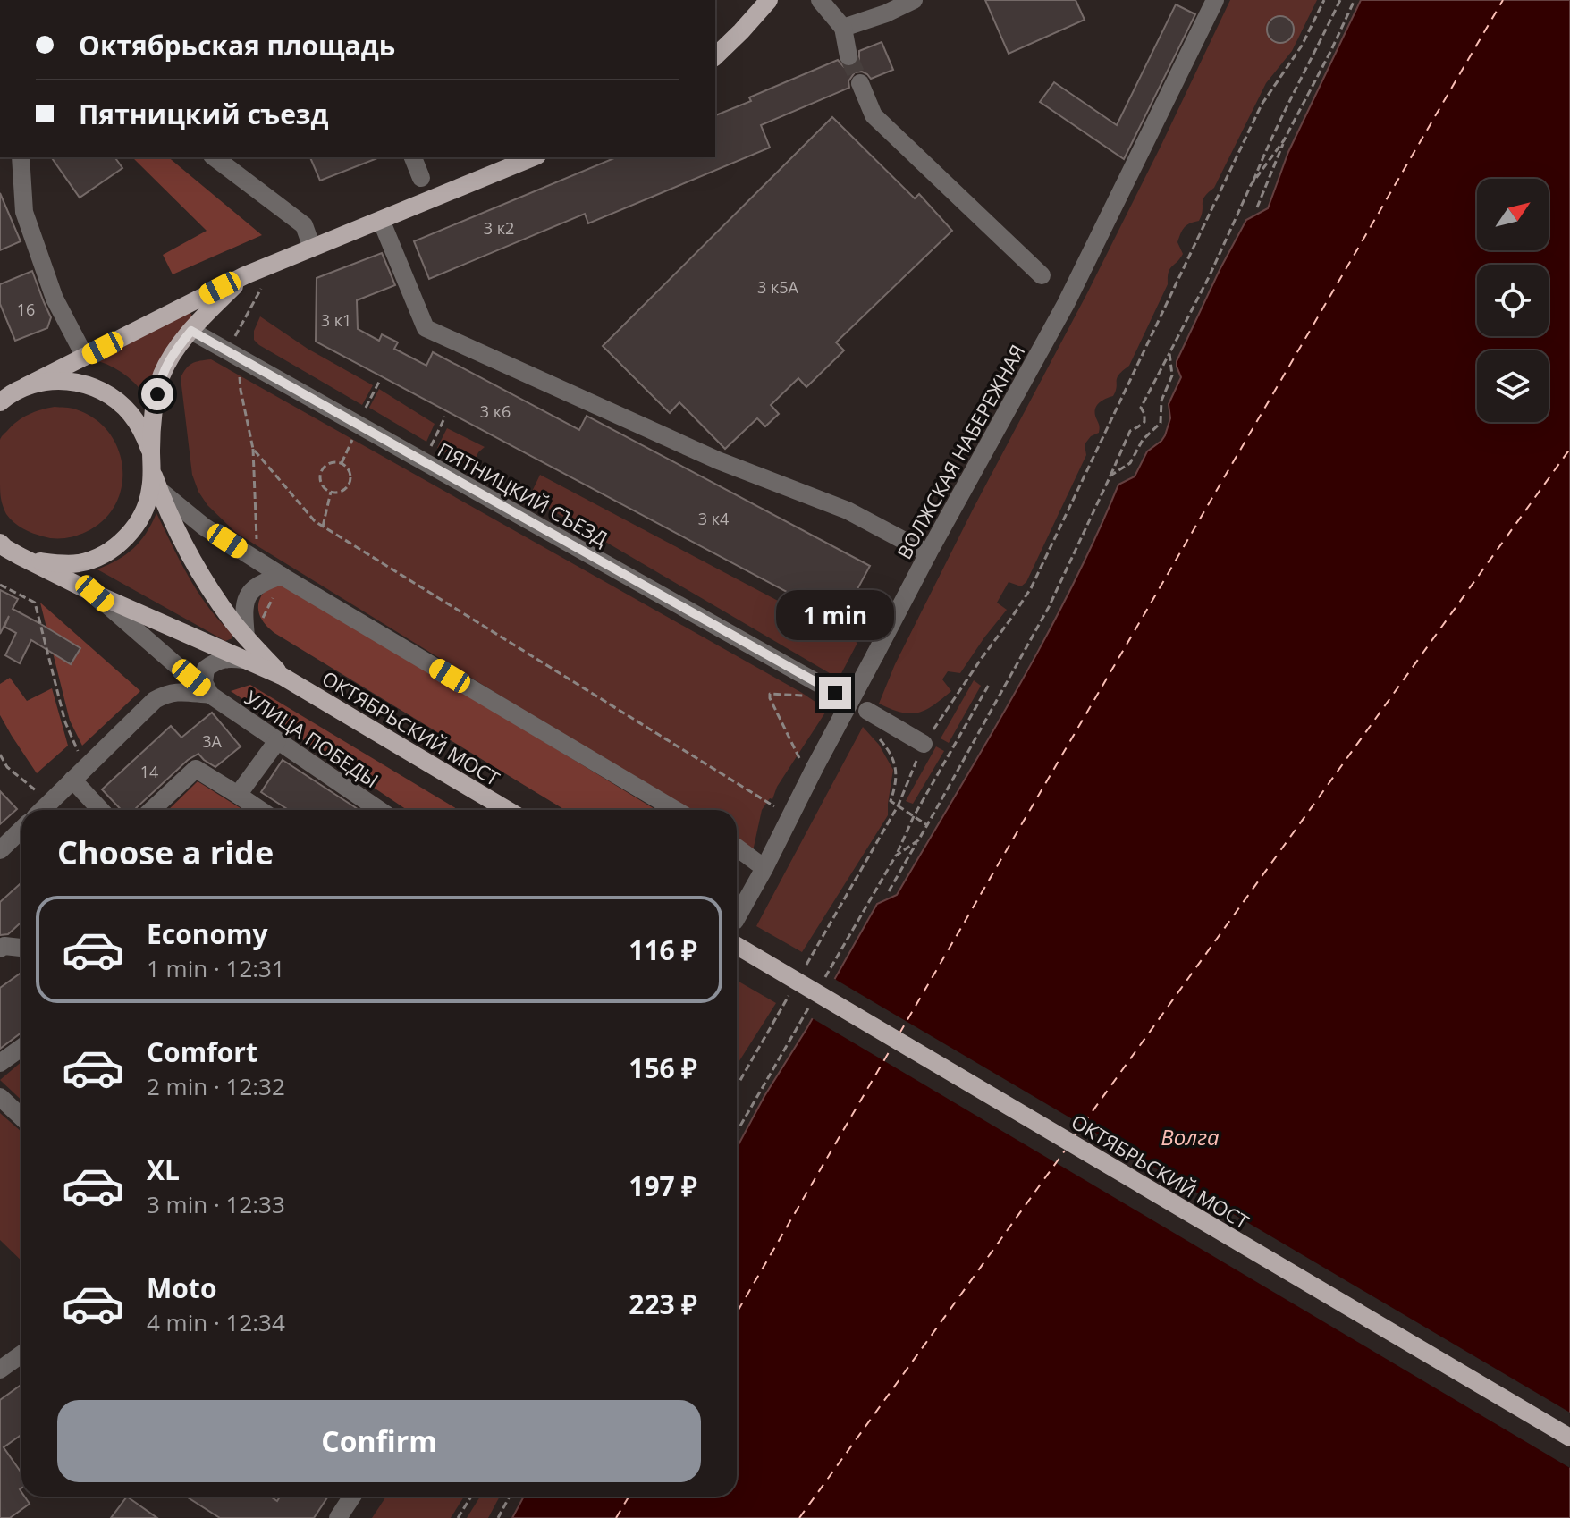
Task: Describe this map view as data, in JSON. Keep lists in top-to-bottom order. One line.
{"streets":{"main road":["ОКТЯБРЬСКИЙ МОСТ"],"street":["ВОЛЖСКАЯ НАБЕРЕЖНАЯ","ПЯТНИЦКИЙ СЪЕЗД","УЛИЦА ПОБЕДЫ"]},"water":["Волга"],"house_numbers":["3 к2","3 к5А","16","3 к1","3 к6","3 к4","3А","14"],"north":"top right","page":{"banner":["Октябрьская площадь","Пятницкий съезд"],"bubble":"1 min","heading":"Choose a ride","list":[{"name":"Economy","note":"1 min · 12:31","value":"116 ₽"},{"name":"Comfort","note":"2 min · 12:32","value":"156 ₽"},{"name":"XL","note":"3 min · 12:33","value":"197 ₽"},{"name":"Moto","note":"4 min · 12:34","value":"223 ₽"}],"buttons":"Confirm"}}
